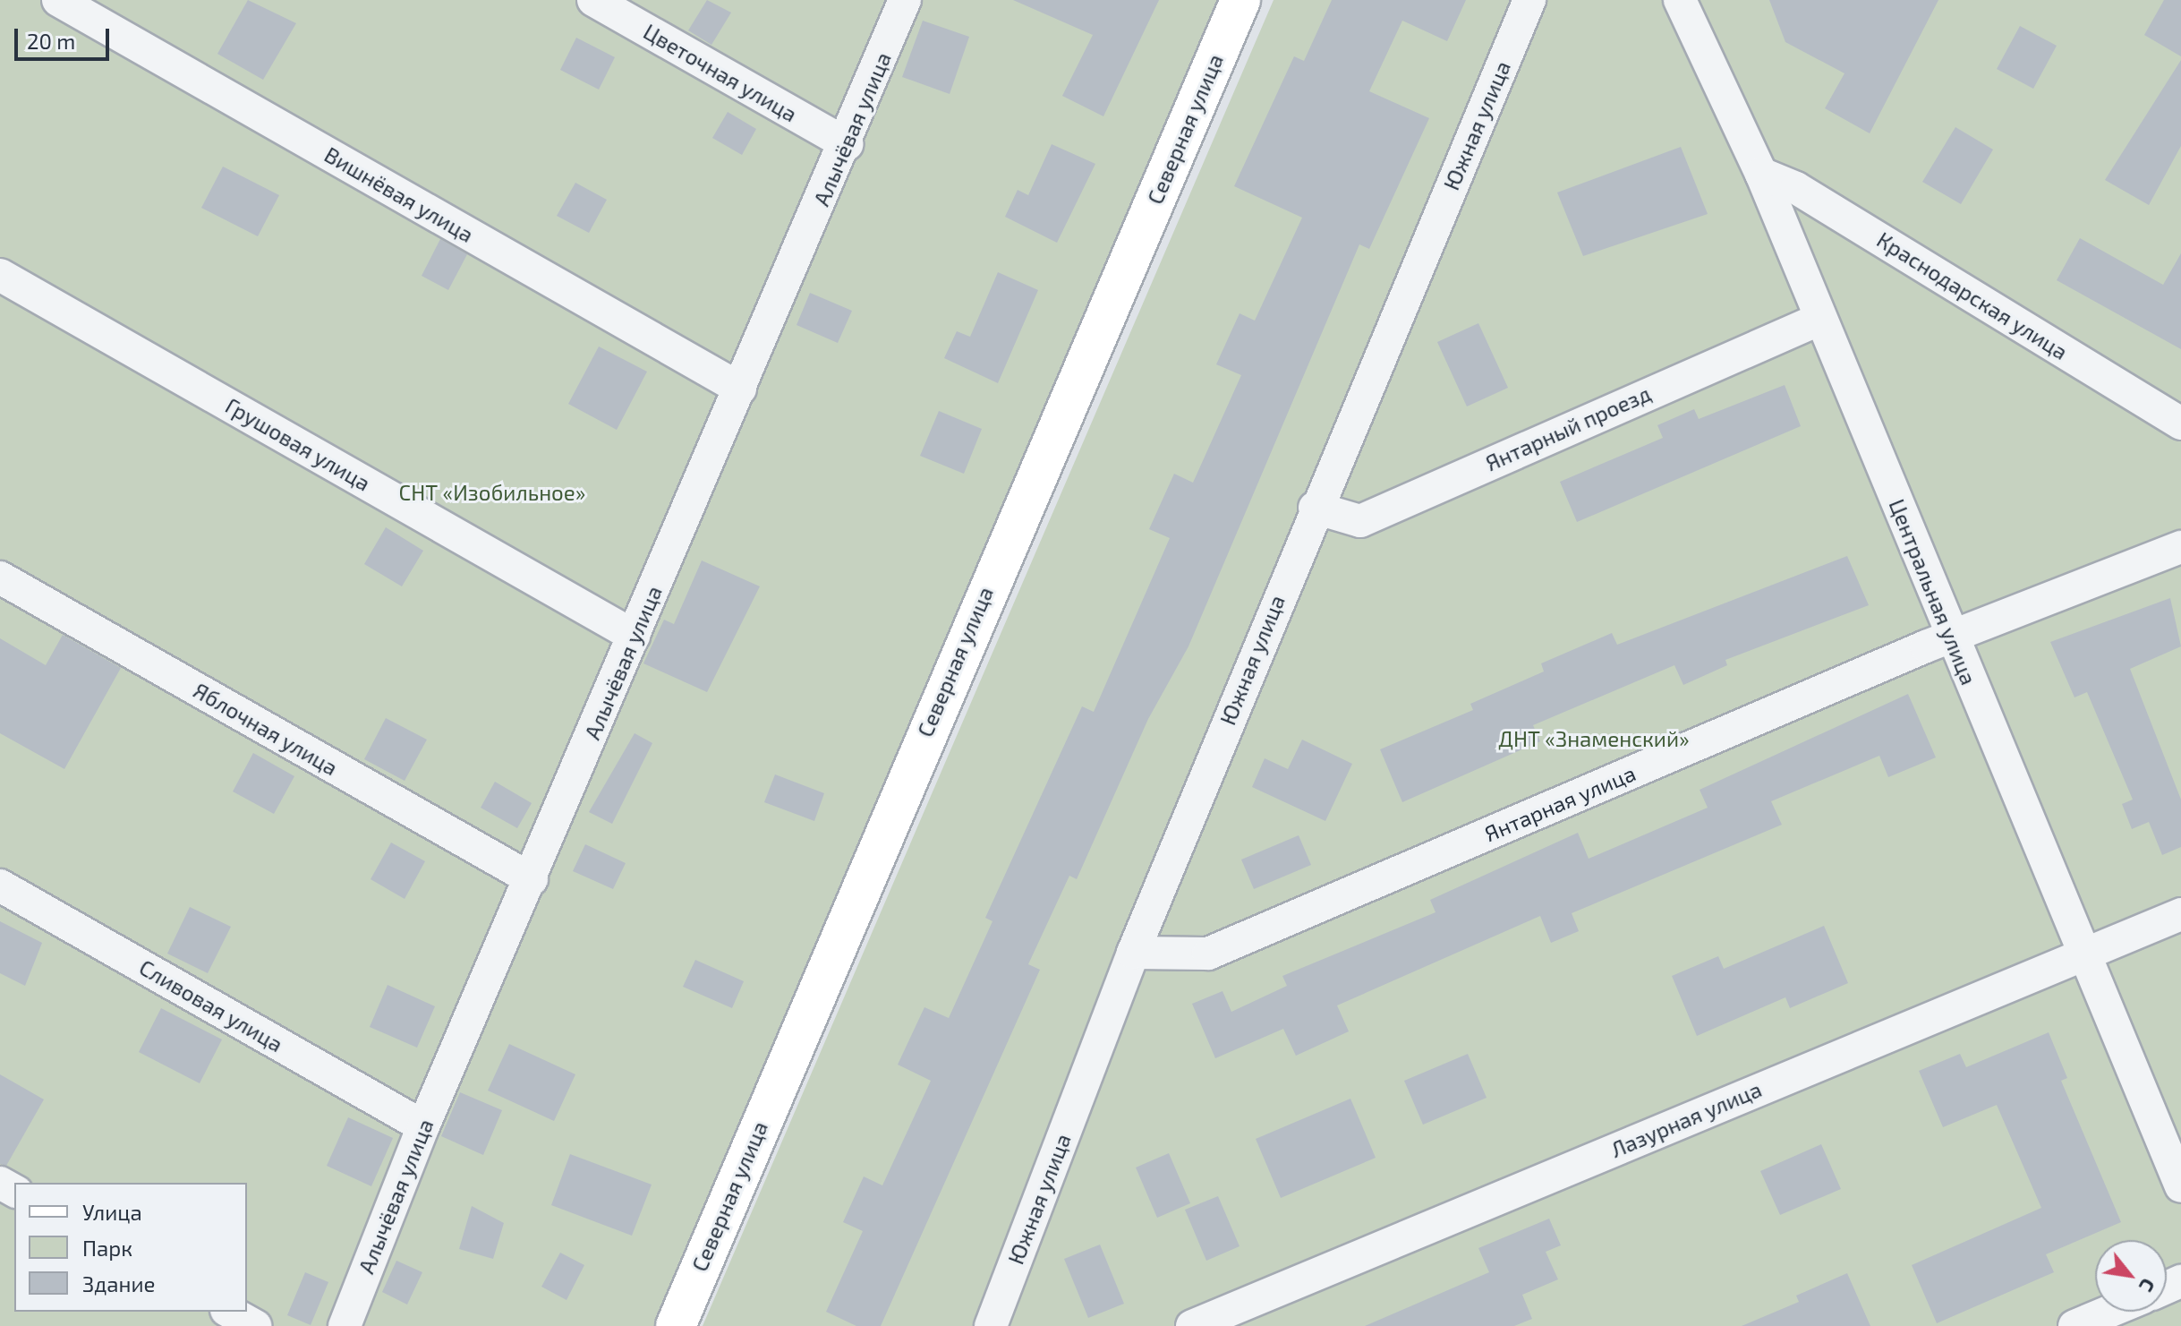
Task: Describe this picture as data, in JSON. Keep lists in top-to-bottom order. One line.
{"streets":{"street":["Цветочная улица","Южная улица","Алычёвая улица","Северная улица","Вишнёвая улица","Краснодарская улица","Янтарный проезд","Грушовая улица","Центральная улица","Яблочная улица","Янтарная улица","Сливовая улица","Лазурная улица"]},"crossings":[["Цветочная улица","Алычёвая улица"],["Южная улица","Янтарный проезд"],["Южная улица","Янтарная улица"],["Алычёвая улица","Вишнёвая улица"],["Алычёвая улица","Грушовая улица"],["Алычёвая улица","Яблочная улица"],["Алычёвая улица","Сливовая улица"],["Краснодарская улица","Центральная улица"],["Янтарный проезд","Центральная улица"],["Центральная улица","Янтарная улица"],["Центральная улица","Лазурная улица"]],"parks":["СНТ «Изобильное»","ДНТ «Знаменский»"],"legend":["Улица","Парк","Здание"],"scale_bar":"20 m","north":"bottom right"}
